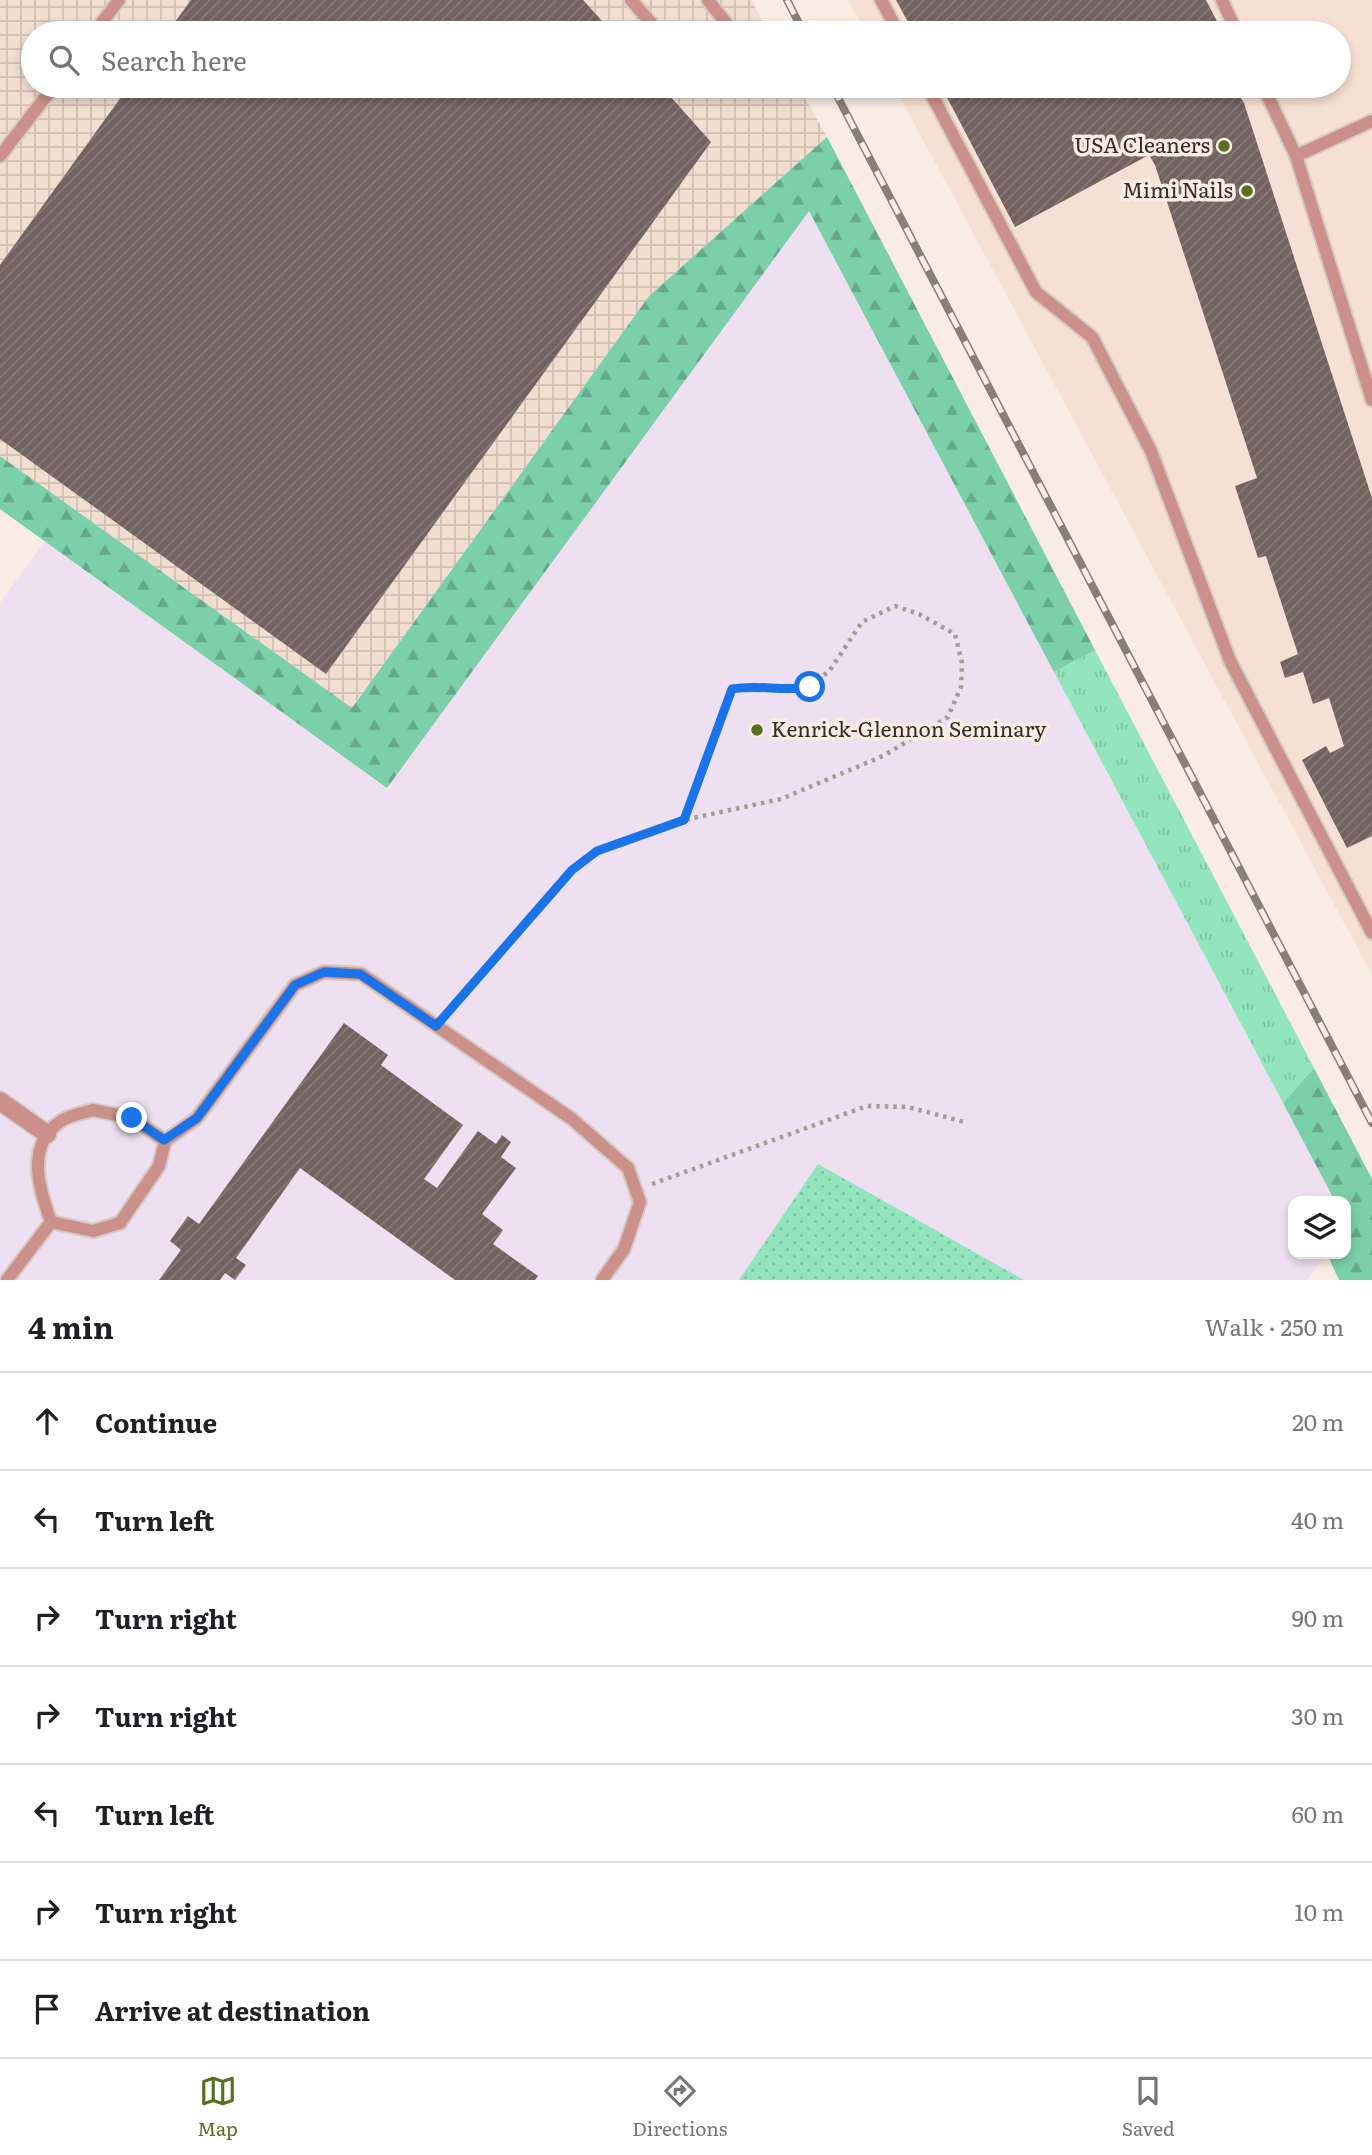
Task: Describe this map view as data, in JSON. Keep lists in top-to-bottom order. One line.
{"places":["USA Cleaners","Mimi Nails","Kenrick-Glennon Seminary"],"page":{"search":"Search here","heading":["4 min","Walk · 250 m"],"list":[["Continue","20 m"],["Turn left","40 m"],["Turn right","90 m"],["Turn right","30 m"],["Turn left","60 m"],["Turn right","10 m"],"Arrive at destination"],"nav":["Map","Directions","Saved"]}}
